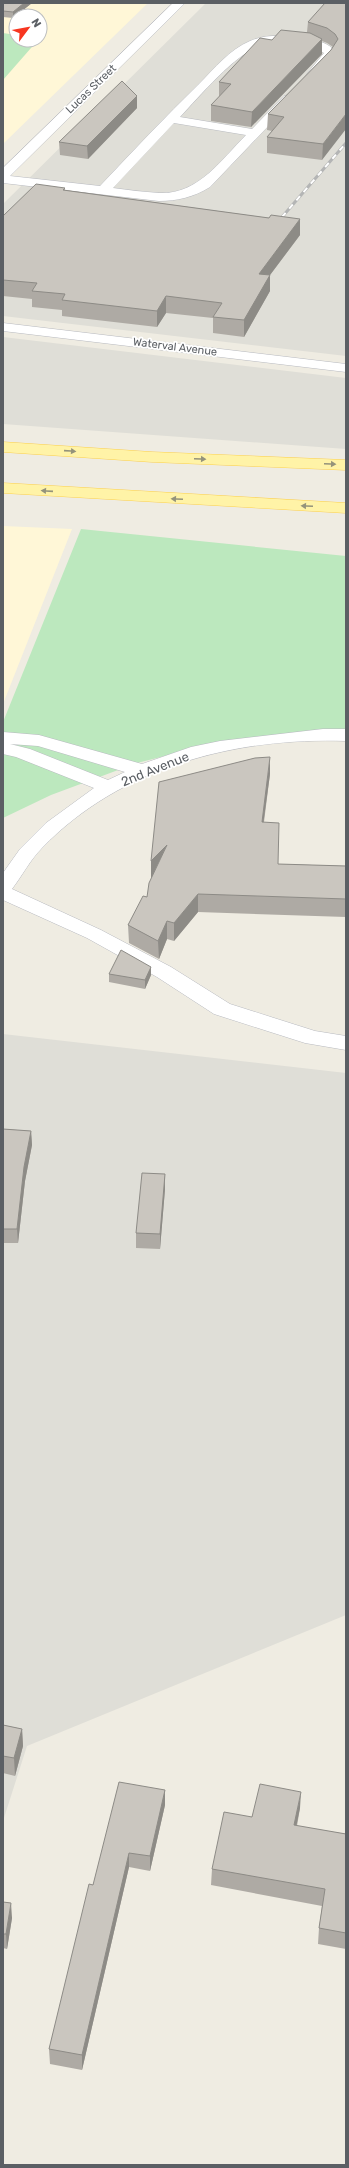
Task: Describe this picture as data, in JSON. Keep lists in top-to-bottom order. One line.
{"streets":{"street":["Lucas Street","Waterval Avenue","2nd Avenue"]},"north":"top right"}
